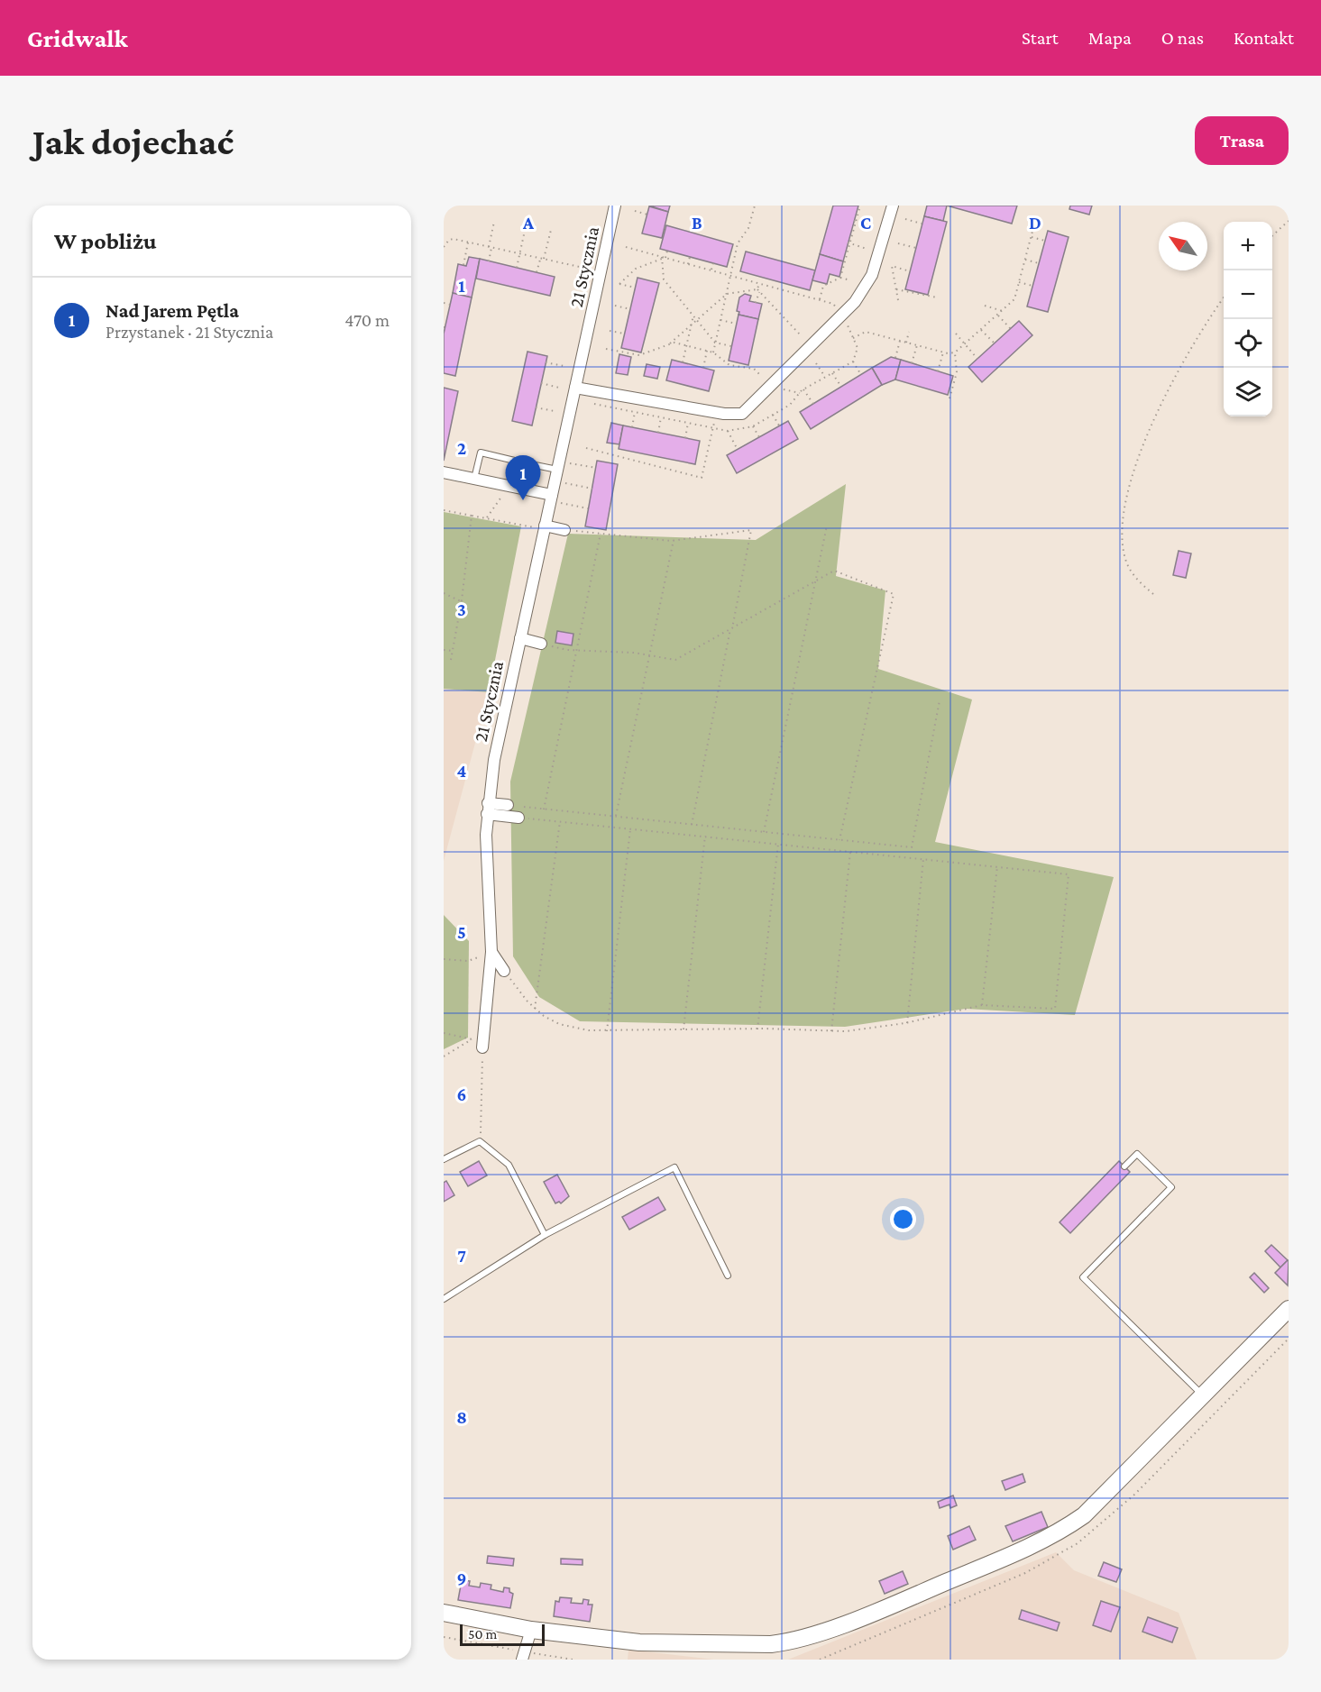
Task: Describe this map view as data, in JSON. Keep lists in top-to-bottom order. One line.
{"streets":{"street":["21 Stycznia"]},"scale_bar":"50 m","north":"top left","page":{"header":"Gridwalk","nav":["Start","Mapa","O nas","Kontakt"],"buttons":"Trasa","title":"Jak dojechać","heading":"W pobliżu","map_buttons":["+","−"],"list":[{"mark":"1","name":"Nad Jarem Pętla","note":"Przystanek · 21 Stycznia","value":"470 m"}],"pins":"1","scale":"50 m"},"grid":{"columns":["A","B","C","D"],"rows":["1","2","3","4","5","6","7","8","9"]}}
